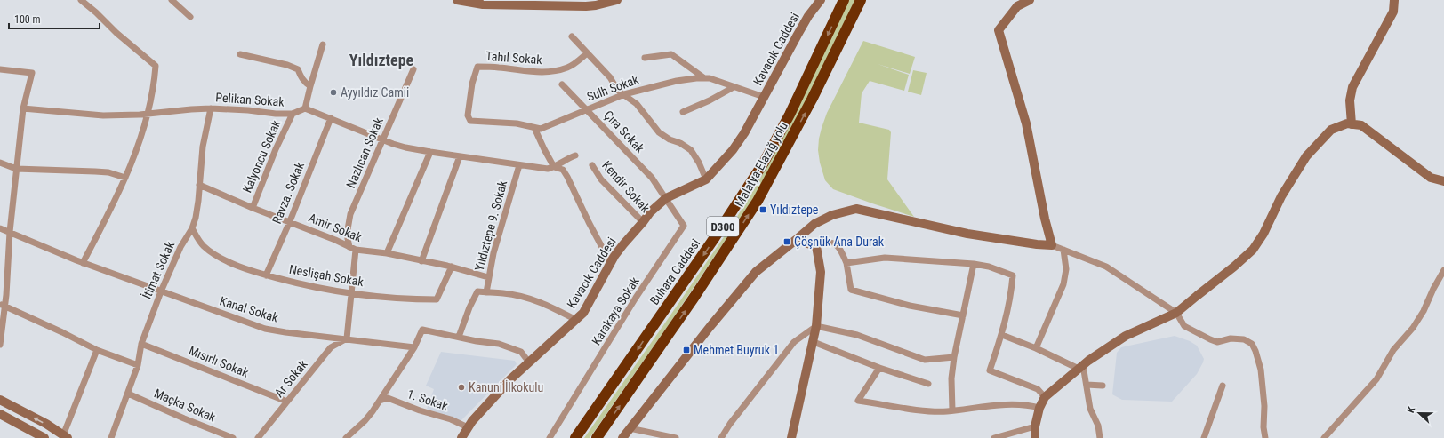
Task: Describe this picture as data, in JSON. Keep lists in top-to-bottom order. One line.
{"streets":{"highway":["Malatya-Elazığ yolu","D300","Buhara Caddesi"],"street":["Kavacık Caddesi","Tahıl Sokak","Sulh Sokak","Pelikan Sokak","Çıra Sokak","Nazlıcan Sokak","Kalyoncu Sokak","Kendir Sokak","Ravza. Sokak","Yıldıztepe 9. Sokak","Amir Sokak","İtimat Sokak","Neslişah Sokak","Kanal Sokak","Karakaya Sokak","Mısırlı Sokak","Ar Sokak","1. Sokak","Maçka Sokak"]},"crossings":[["Kavacık Caddesi","Sulh Sokak"],["Kavacık Caddesi","Çıra Sokak"],["Kavacık Caddesi","Kendir Sokak"],["Kavacık Caddesi","Karakaya Sokak"],["Kavacık Caddesi","1. Sokak"],["Tahıl Sokak","Sulh Sokak"],["Sulh Sokak","Çıra Sokak"],["Pelikan Sokak","Kalyoncu Sokak"],["Pelikan Sokak","İtimat Sokak"],["Çıra Sokak","Karakaya Sokak"],["Nazlıcan Sokak","Amir Sokak"],["Nazlıcan Sokak","Neslişah Sokak"],["Nazlıcan Sokak","Kanal Sokak"],["Nazlıcan Sokak","Ar Sokak"],["Kalyoncu Sokak","Amir Sokak"],["Ravza. Sokak","Amir Sokak"],["Ravza. Sokak","Neslişah Sokak"],["Yıldıztepe 9. Sokak","Amir Sokak"],["Amir Sokak","İtimat Sokak"],["Amir Sokak","Neslişah Sokak"],["İtimat Sokak","Neslişah Sokak"],["İtimat Sokak","Kanal Sokak"],["İtimat Sokak","Mısırlı Sokak"],["İtimat Sokak","Maçka Sokak"],["Kanal Sokak","Ar Sokak"],["Mısırlı Sokak","Ar Sokak"]],"one_way":["Malatya-Elazığ yolu","Buhara Caddesi"],"districts":["Yıldıztepe"],"places":{"other":["Ayyıldız Camii","Kanuni İlkokulu"],"transit":["Yıldıztepe","Çöşnük Ana Durak","Mehmet Buyruk 1"]},"scale_bar":"100 m","north":"left"}
